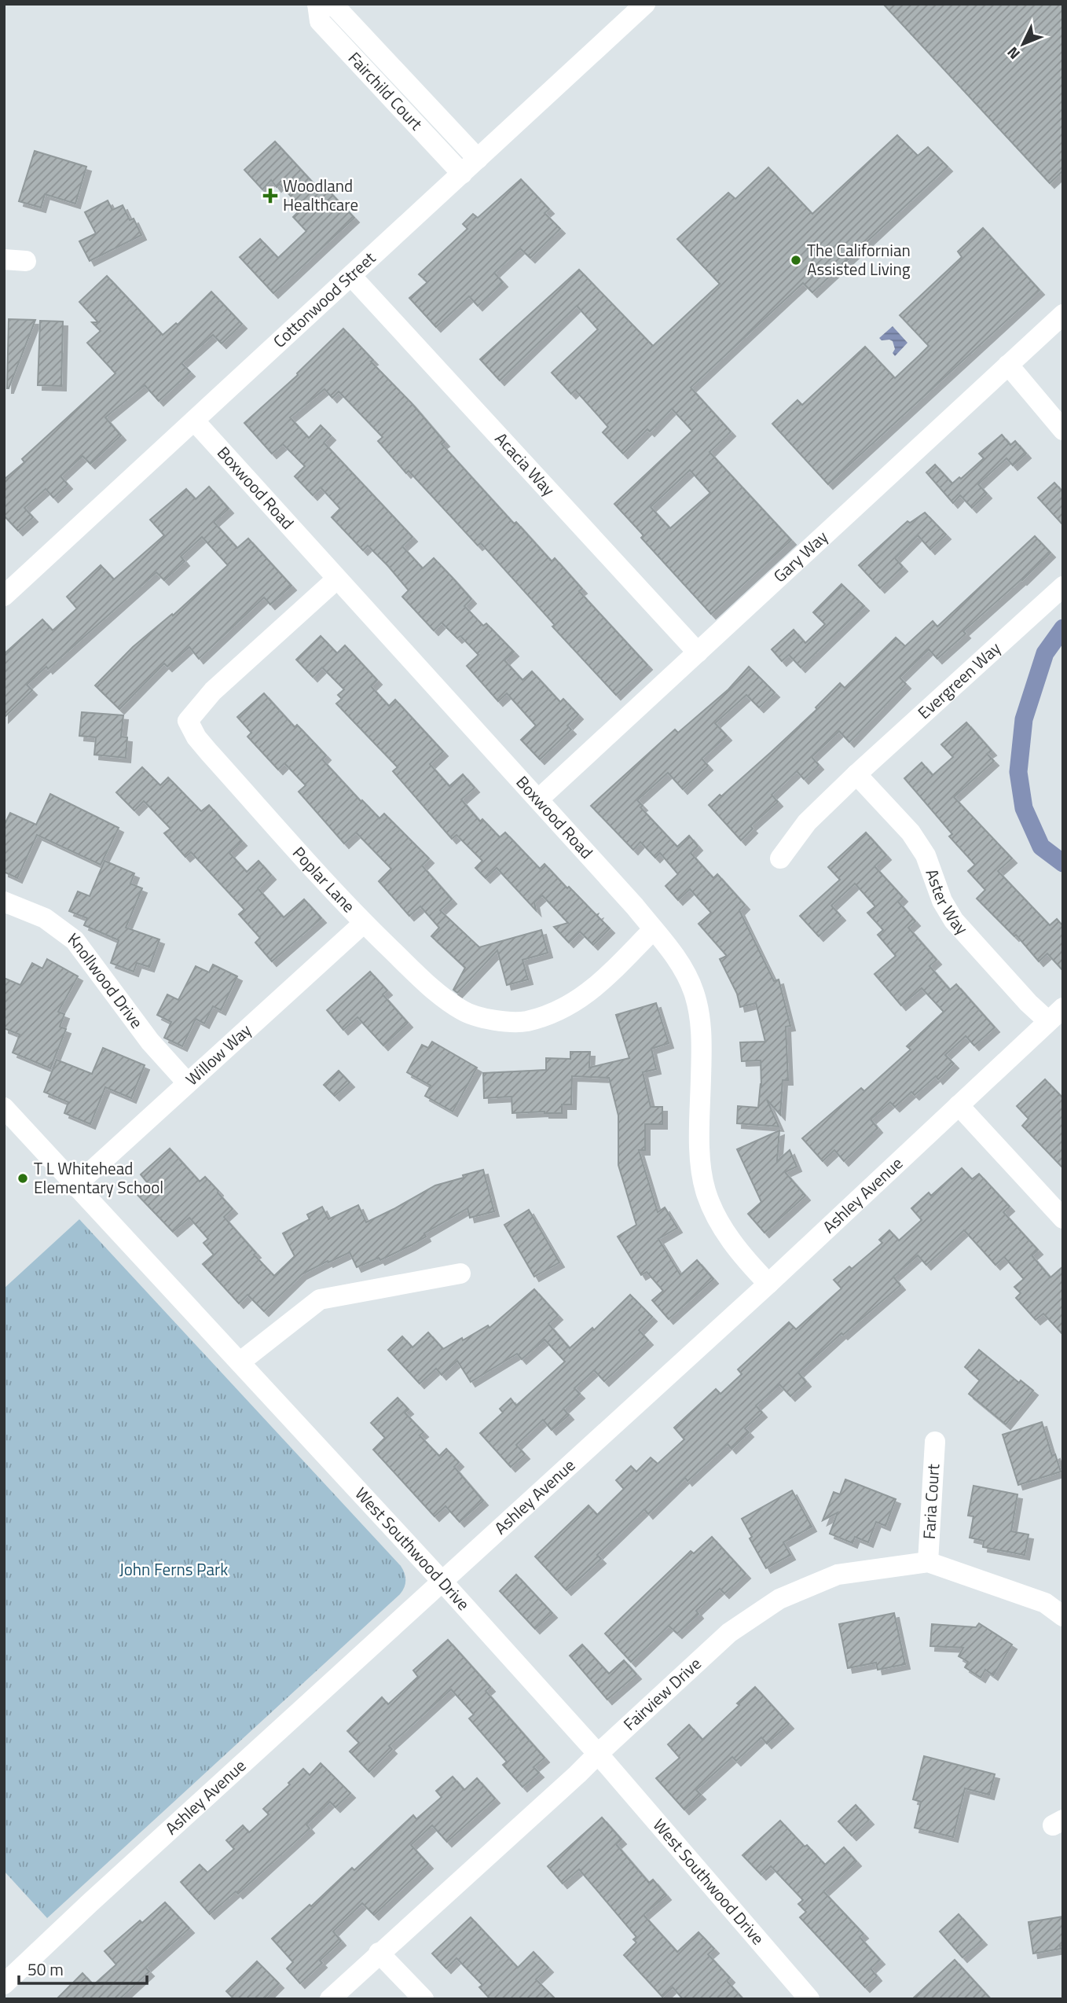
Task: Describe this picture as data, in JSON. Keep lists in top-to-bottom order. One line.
{"streets":{"street":["Fairchild Court","Cottonwood Street","Acacia Way","Boxwood Road","Gary Way","Evergreen Way","Poplar Lane","Aster Way","Knollwood Drive","Willow Way","Ashley Avenue","Faria Court","West Southwood Drive","Fairview Drive"]},"crossings":[["Fairchild Court","Cottonwood Street"],["Cottonwood Street","Acacia Way"],["Cottonwood Street","Boxwood Road"],["Acacia Way","Gary Way"],["Boxwood Road","Gary Way"],["Boxwood Road","Poplar Lane"],["Boxwood Road","Ashley Avenue"],["Evergreen Way","Aster Way"],["Poplar Lane","Willow Way"],["Aster Way","Ashley Avenue"],["Knollwood Drive","Willow Way"],["Willow Way","West Southwood Drive"],["Ashley Avenue","West Southwood Drive"],["Faria Court","Fairview Drive"],["West Southwood Drive","Fairview Drive"]],"parks":["John Ferns Park"],"places":{"health":["Woodland Healthcare"],"other":["The Californian Assisted Living","T L Whitehead Elementary School"]},"scale_bar":"50 m","north":"bottom left"}
